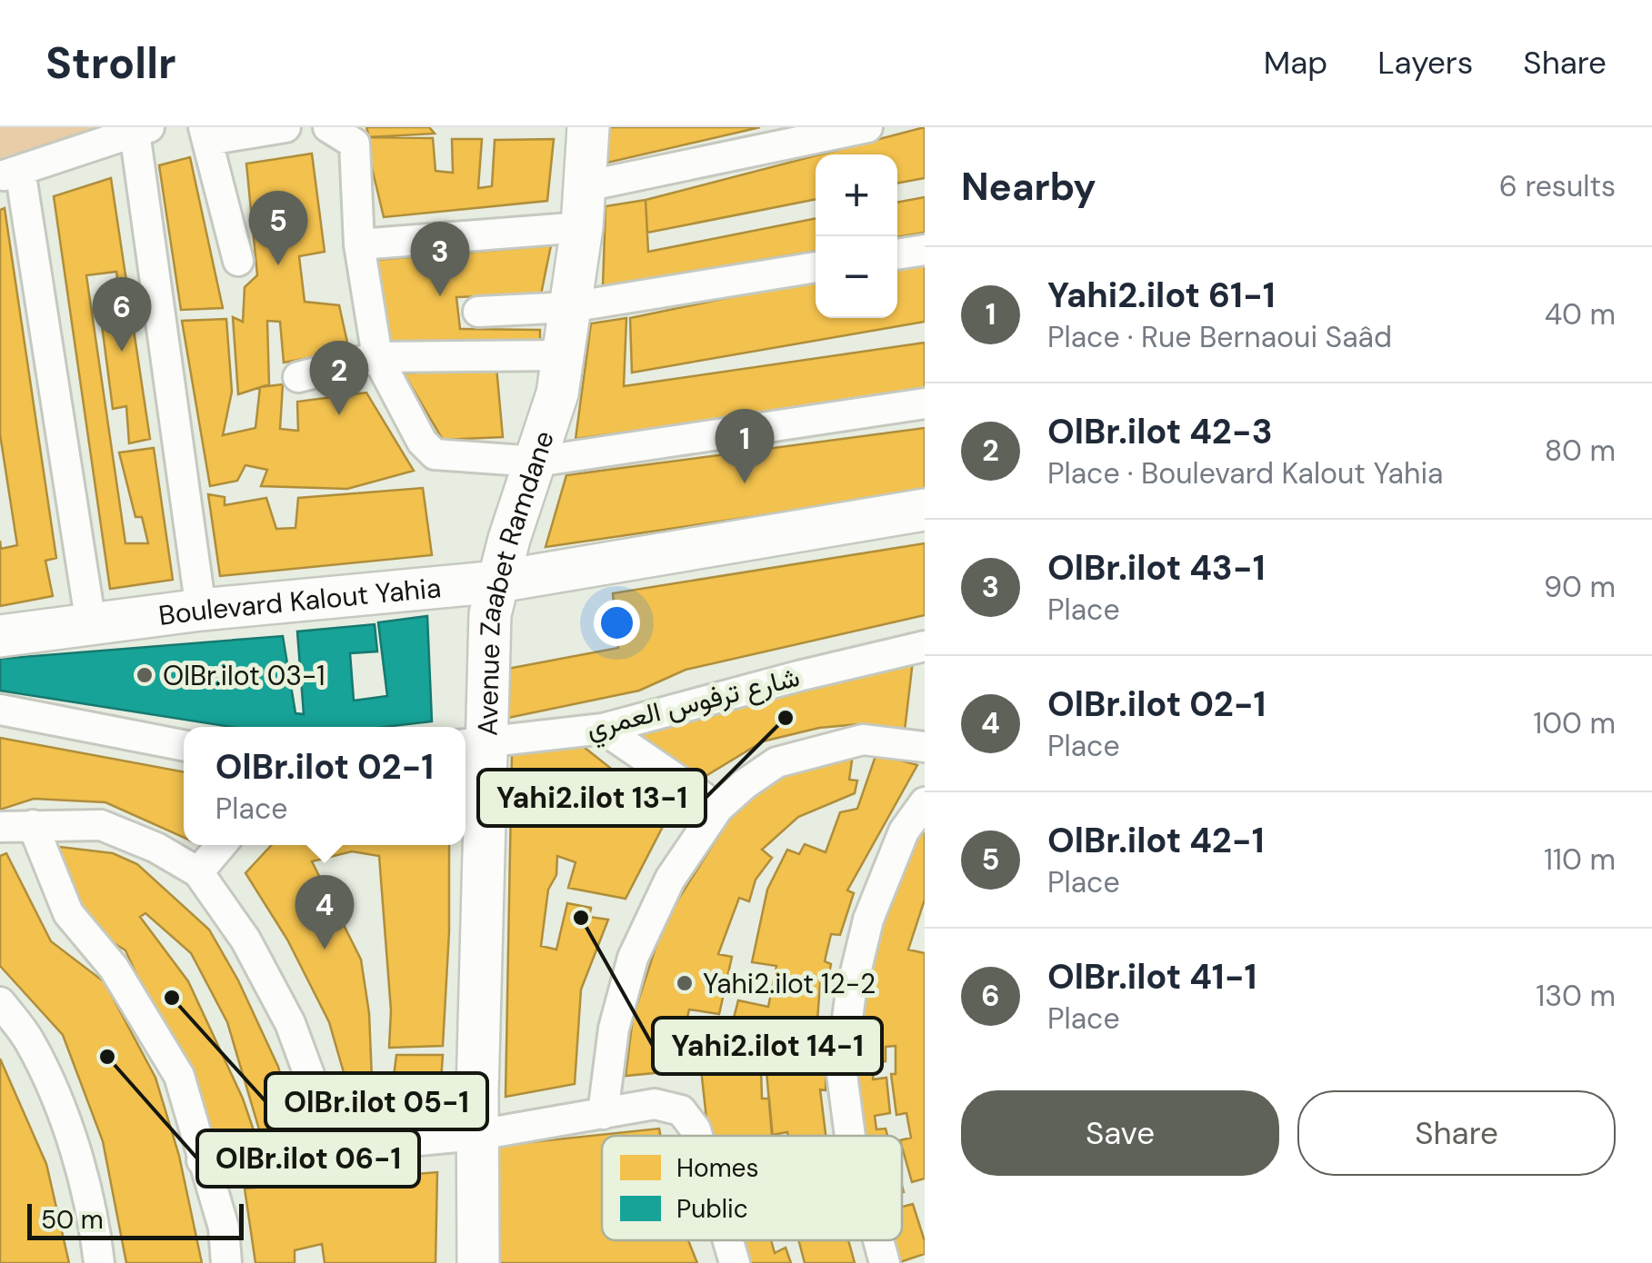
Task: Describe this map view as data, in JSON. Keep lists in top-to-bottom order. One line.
{"streets":{"main road":["Avenue Zaabet Ramdane","Boulevard Kalout Yahia"],"street":["شارع ترفوس العمري"]},"crossings":[["Avenue Zaabet Ramdane","Boulevard Kalout Yahia"],["Avenue Zaabet Ramdane","شارع ترفوس العمري"]],"places":["OlBr.ilot 03-1","Yahi2.ilot 13-1","Yahi2.ilot 14-1","Yahi2.ilot 12-2","OlBr.ilot 05-1","OlBr.ilot 06-1"],"legend":["Homes","Public"],"scale_bar":"50 m","page":{"header":"Strollr","nav":["Map","Layers","Share"],"heading":["Nearby","6 results"],"map_buttons":["+","−"],"pins":["5","3","6","2","1","4"],"list":[{"mark":"1","name":"Yahi2.ilot 61-1","note":"Place · Rue Bernaoui Saâd","value":"40 m"},{"mark":"2","name":"OlBr.ilot 42-3","note":"Place · Boulevard Kalout Yahia","value":"80 m"},{"mark":"3","name":"OlBr.ilot 43-1","note":"Place","value":"90 m"},{"mark":"4","name":"OlBr.ilot 02-1","note":"Place","value":"100 m"},{"mark":"5","name":"OlBr.ilot 42-1","note":"Place","value":"110 m"},{"mark":"6","name":"OlBr.ilot 41-1","note":"Place","value":"130 m"}],"popup":["OlBr.ilot 02-1","Place"],"buttons":["Save","Share"],"scale":"50 m"}}
